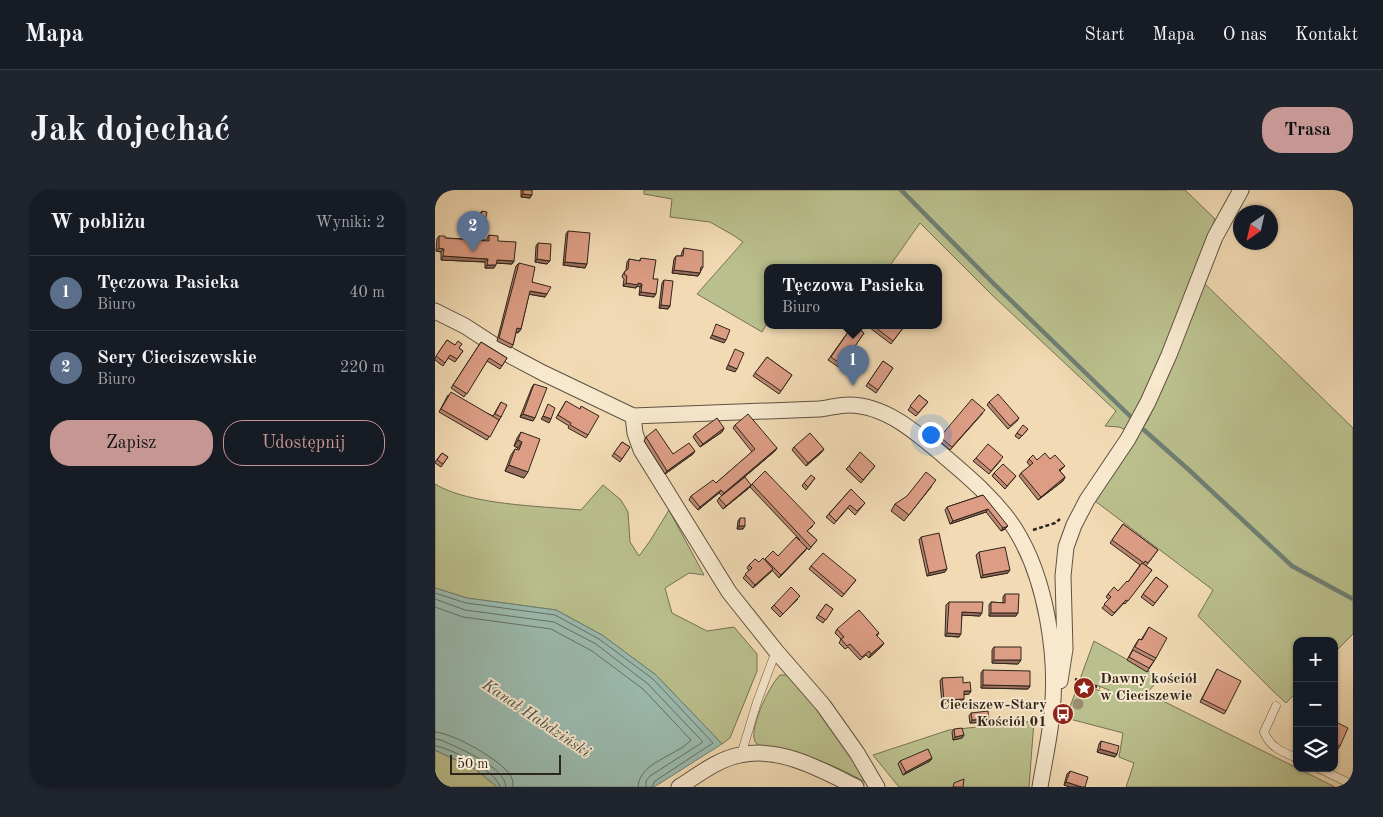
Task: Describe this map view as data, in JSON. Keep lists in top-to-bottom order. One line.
{"water":["Kanał Habdziński"],"places":{"place":["Dawny kościół w Cieciszewie"],"bus stop":["Cieciszew-Stary Kościół 01"]},"scale_bar":"50 m","north":"bottom left","page":{"header":"Mapa","nav":["Start","Mapa","O nas","Kontakt"],"buttons":["Trasa",["Zapisz","Udostępnij"]],"title":"Jak dojechać","heading":["W pobliżu","Wyniki: 2"],"pins":["2","1"],"list":[{"mark":"1","name":"Tęczowa Pasieka","note":"Biuro","value":"40 m"},{"mark":"2","name":"Sery Cieciszewskie","note":"Biuro","value":"220 m"}],"popup":["Tęczowa Pasieka","Biuro"],"map_buttons":["+","−"],"scale":"50 m"}}
